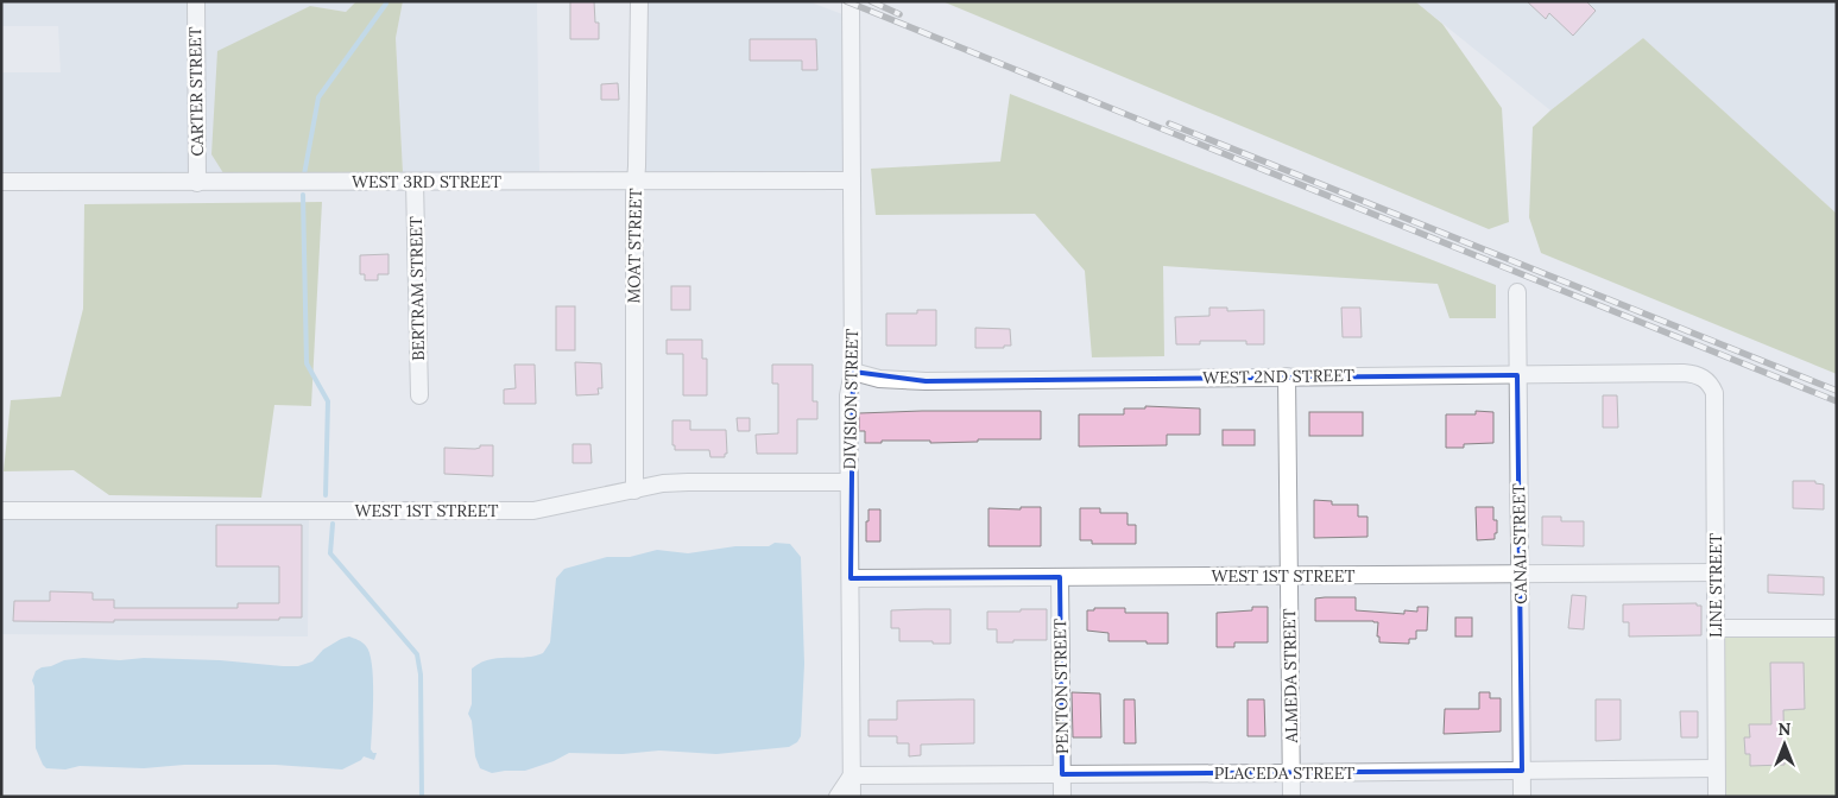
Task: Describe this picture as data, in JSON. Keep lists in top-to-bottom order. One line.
{"streets":{"street":["CARTER STREET","WEST 3RD STREET","MOAT STREET","BERTRAM STREET","WEST 2ND STREET","DIVISION STREET","WEST 1ST STREET","CANAL STREET","LINE STREET","ALMEDA STREET","PENTON STREET","PLACEDA STREET"]},"crossings":[["CARTER STREET","WEST 3RD STREET"],["WEST 3RD STREET","MOAT STREET"],["WEST 3RD STREET","BERTRAM STREET"],["WEST 3RD STREET","DIVISION STREET"],["MOAT STREET","WEST 1ST STREET"],["WEST 2ND STREET","DIVISION STREET"],["WEST 2ND STREET","CANAL STREET"],["WEST 2ND STREET","LINE STREET"],["WEST 2ND STREET","ALMEDA STREET"],["DIVISION STREET","WEST 1ST STREET"],["DIVISION STREET","PLACEDA STREET"],["WEST 1ST STREET","CANAL STREET"],["WEST 1ST STREET","LINE STREET"],["WEST 1ST STREET","ALMEDA STREET"],["WEST 1ST STREET","PENTON STREET"],["CANAL STREET","PLACEDA STREET"],["LINE STREET","PLACEDA STREET"],["ALMEDA STREET","PLACEDA STREET"],["PENTON STREET","PLACEDA STREET"]],"north":"top"}
